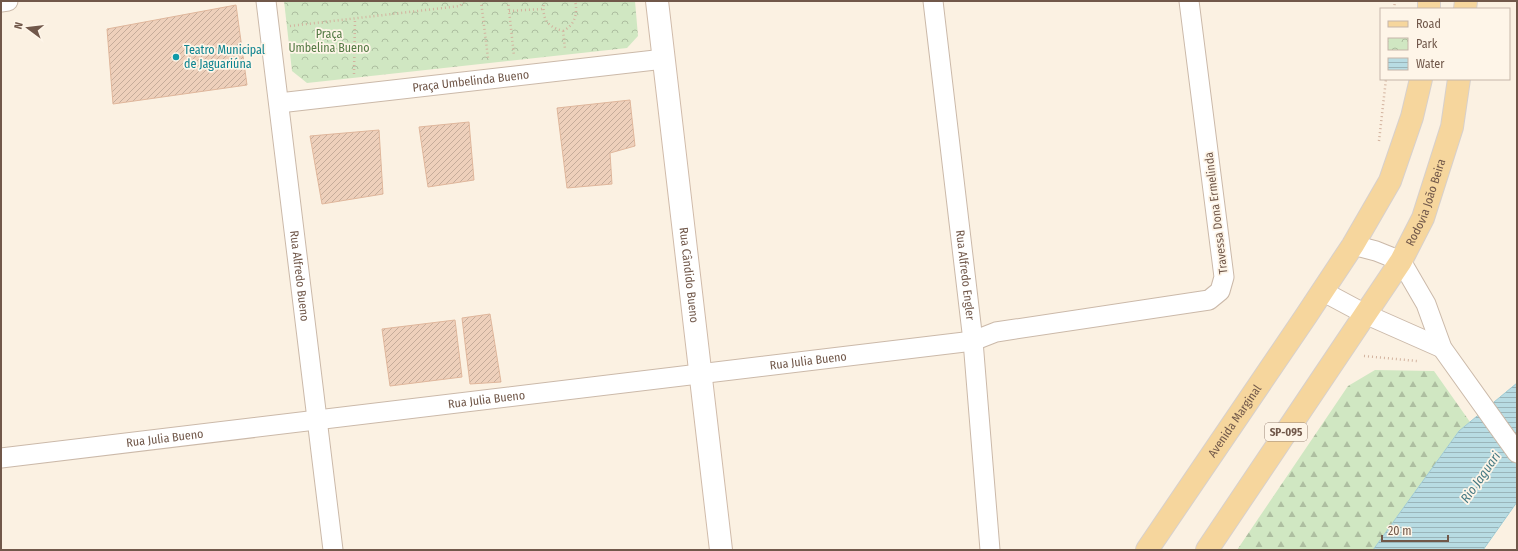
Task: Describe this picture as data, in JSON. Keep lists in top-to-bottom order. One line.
{"streets":{"main road":["Rodovia João Beira","Rua Cândido Bueno","Avenida Marginal","SP-095"],"street":["Praça Umbelinda Bueno","Travessa Dona Ermelinda","Rua Alfredo Engler","Rua Alfredo Bueno","Rua Julia Bueno"]},"crossings":[["Praça Umbelinda Bueno","Rua Alfredo Bueno"],["Praça Umbelinda Bueno","Rua Cândido Bueno"],["Rodovia João Beira","SP-095"],["Travessa Dona Ermelinda","Rua Alfredo Engler"],["Travessa Dona Ermelinda","Rua Julia Bueno"],["Rua Alfredo Engler","Rua Julia Bueno"],["Rua Alfredo Bueno","Rua Julia Bueno"],["Rua Cândido Bueno","Rua Julia Bueno"]],"water":["Rio Jaguari"],"parks":["Praça Umbelina Bueno"],"places":["Teatro Municipal de Jaguariúna"],"legend":["Road","Park","Water"],"scale_bar":"20 m","north":"left"}
